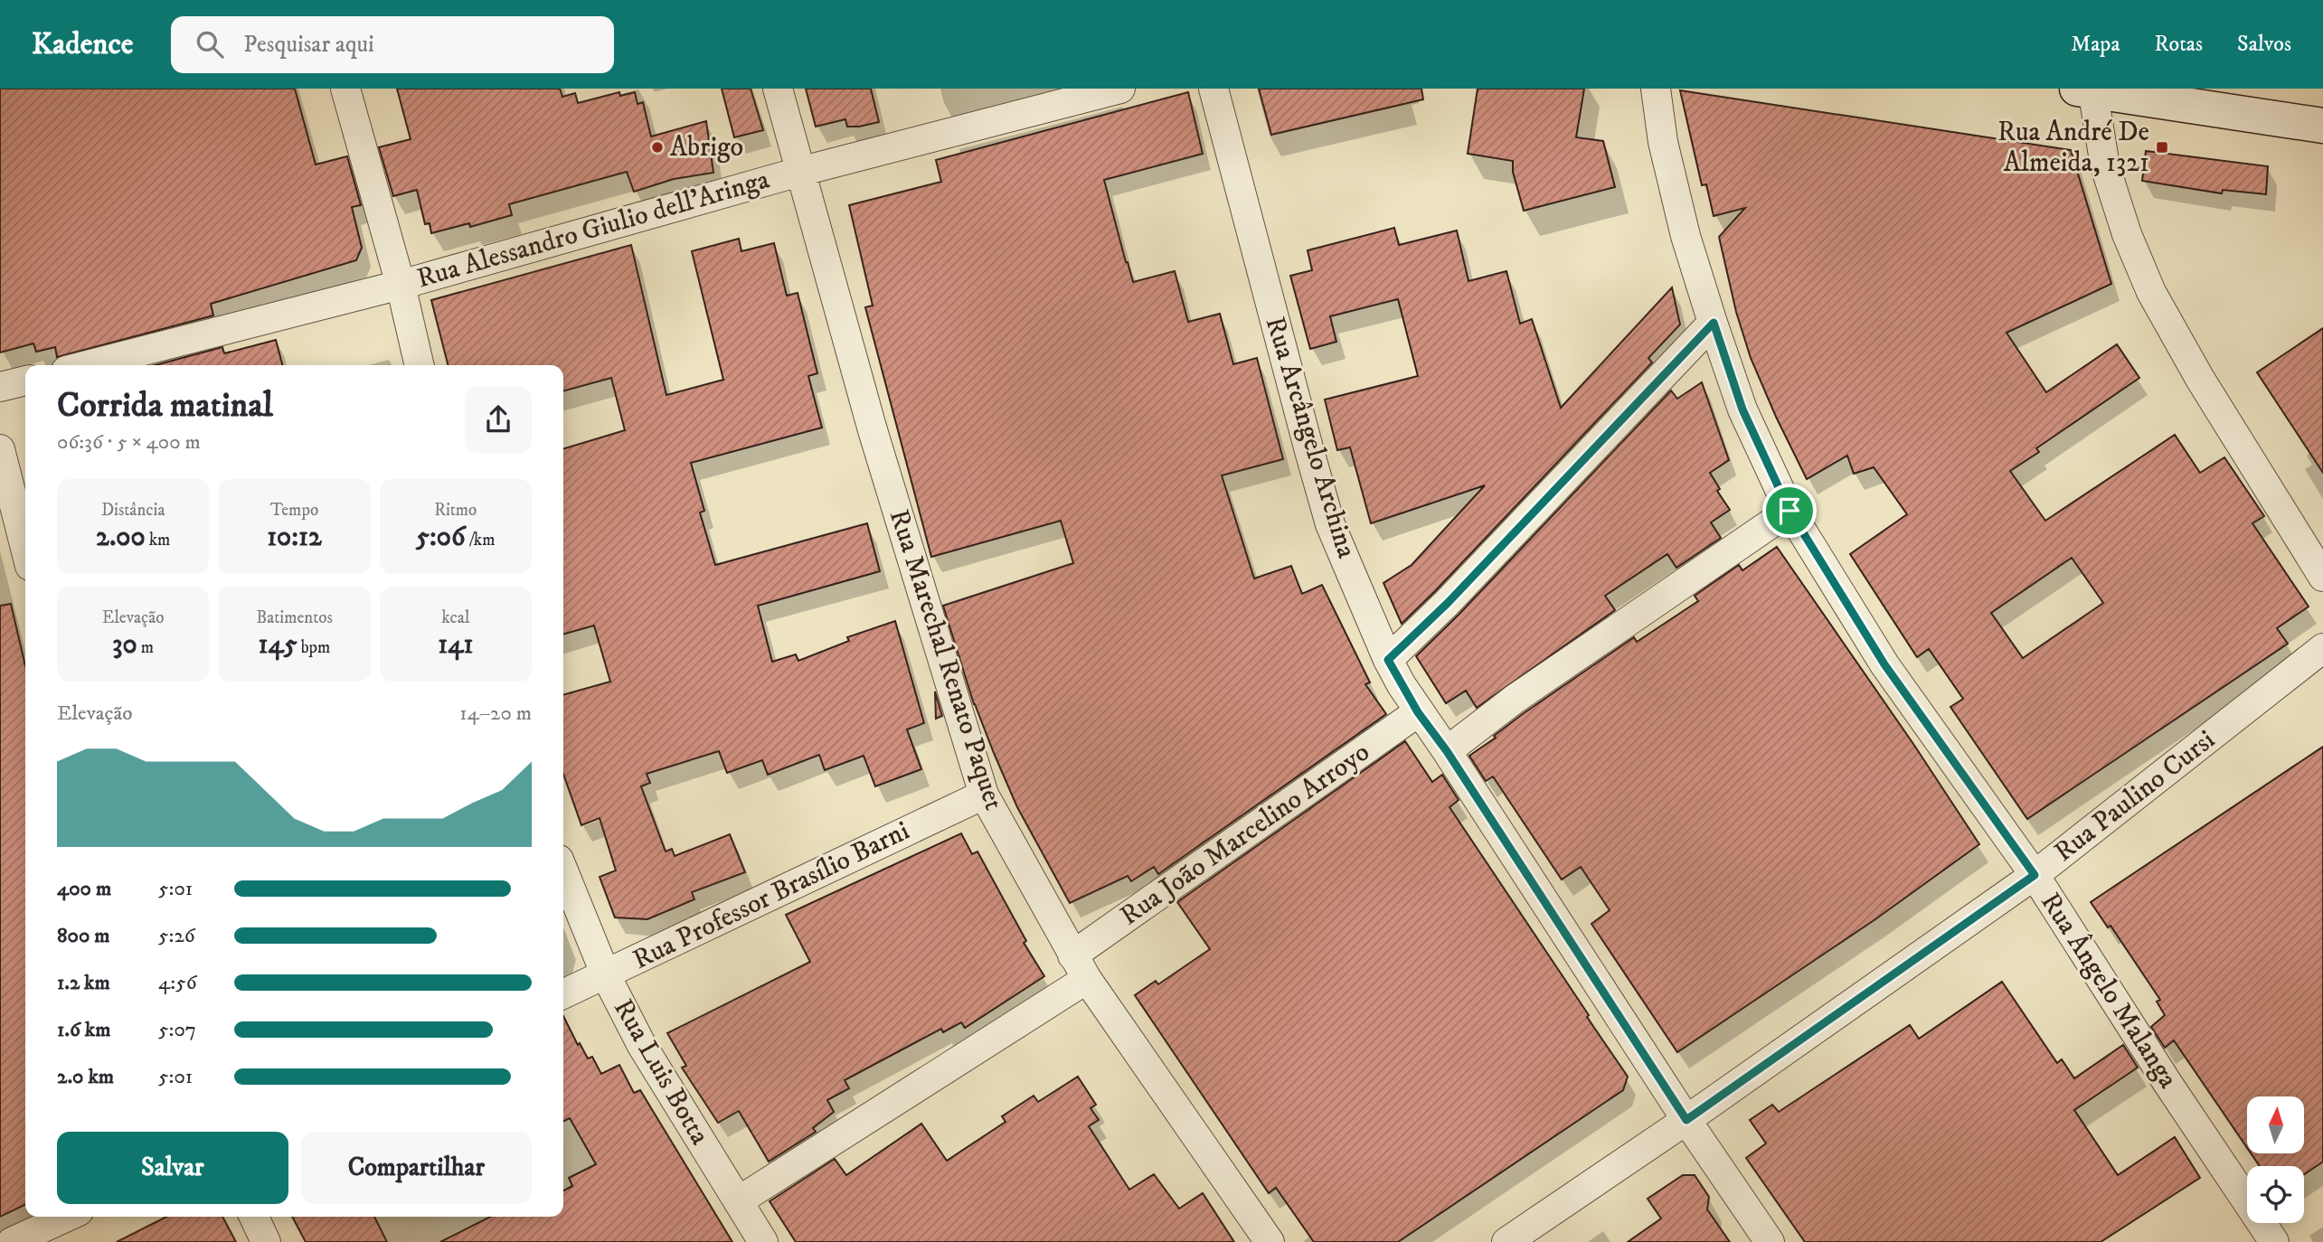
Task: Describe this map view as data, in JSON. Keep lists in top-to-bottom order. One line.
{"streets":{"street":["Rua Alessandro Giulio dell'Aringa","Rua Arcângelo Archina","Rua Marechal Renato Paquet","Rua Paulino Cursi","Rua João Marcelino Arroyo","Rua Professor Brasílio Barni","Rua Ângelo Malanga","Rua Luis Botta"]},"crossings":[["Rua Alessandro Giulio dell'Aringa","Rua Marechal Renato Paquet"],["Rua Arcângelo Archina","Rua Paulino Cursi"],["Rua Arcângelo Archina","Rua João Marcelino Arroyo"],["Rua Marechal Renato Paquet","Rua João Marcelino Arroyo"],["Rua Marechal Renato Paquet","Rua Professor Brasílio Barni"],["Rua Paulino Cursi","Rua Ângelo Malanga"],["Rua João Marcelino Arroyo","Rua Luis Botta"],["Rua Professor Brasílio Barni","Rua Luis Botta"]],"places":{"other":["Abrigo"],"transit":["Rua André De Almeida, 1321"]},"north":"top","page":{"header":"Kadence","search":"Pesquisar aqui","nav":["Mapa","Rotas","Salvos"],"heading":["Corrida matinal","06:36 · 5 × 400 m"],"stats":[["Distância","2.00 km"],["Tempo","10:12"],["Ritmo","5:06 /km"],["Elevação","30 m"],["Batimentos","145 bpm"],["kcal","141"]],"chart":["Elevação","14–20 m"],"list":[{"name":"400 m","note":"5:01"},{"name":"800 m","note":"5:26"},{"name":"1.2 km","note":"4:56"},{"name":"1.6 km","note":"5:07"},{"name":"2.0 km","note":"5:01"}],"buttons":["Salvar","Compartilhar"]}}
